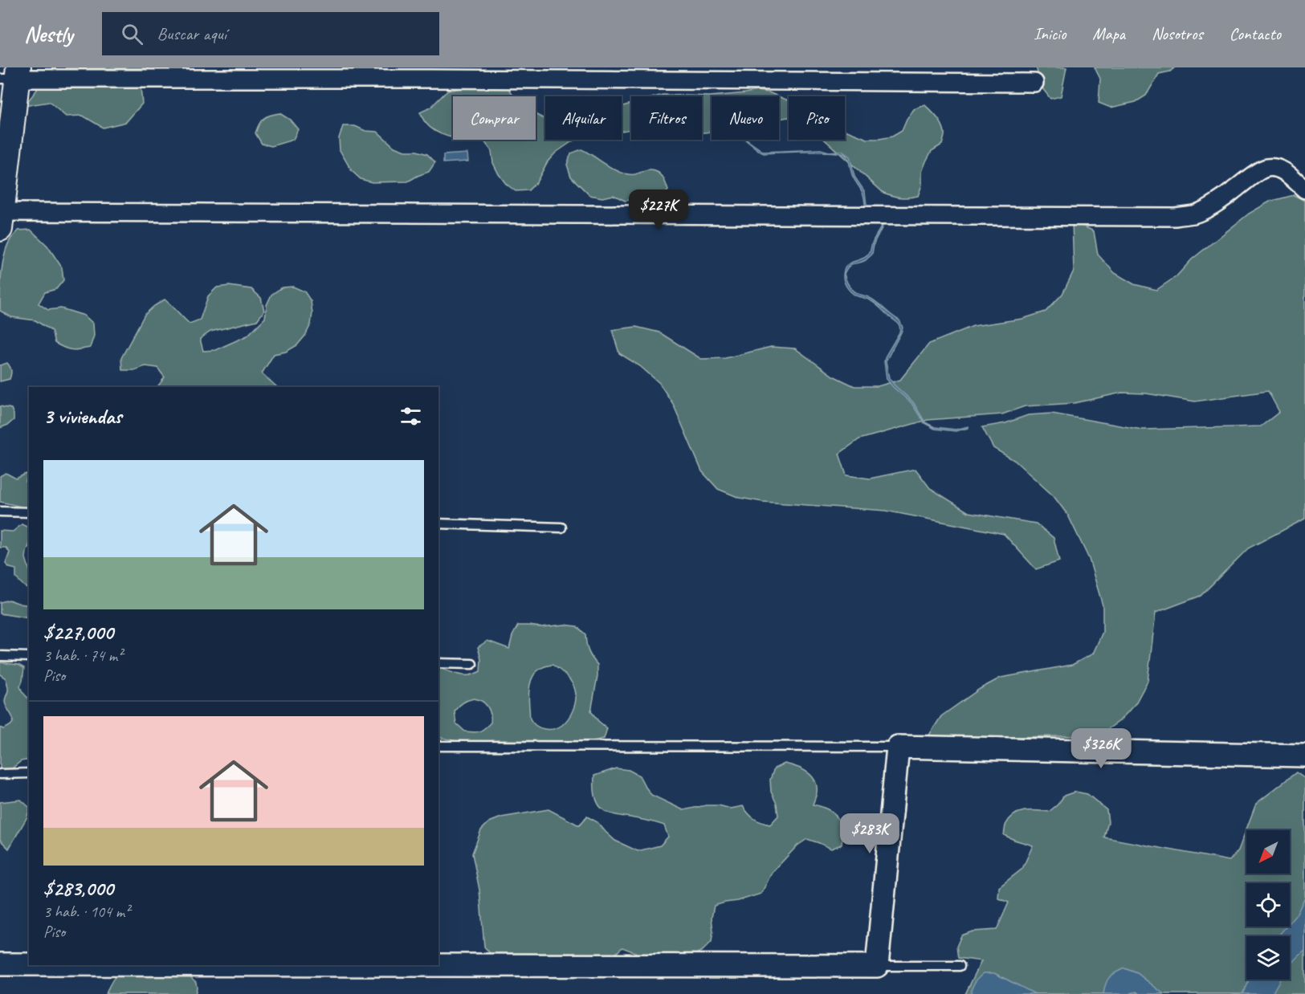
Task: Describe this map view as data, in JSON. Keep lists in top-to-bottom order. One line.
{"north":"bottom left","page":{"header":"Nestly","search":"Buscar aquí","nav":["Inicio","Mapa","Nosotros","Contacto"],"chip":["Comprar","Alquilar","Filtros","Nuevo","Piso"],"price":["$227K","$326K","$283K"],"heading":"3 viviendas","list":[{"name":"$227,000","note":"3 hab. · 74 m² · Piso"},{"name":"$283,000","note":"3 hab. · 104 m² · Piso"}]}}
